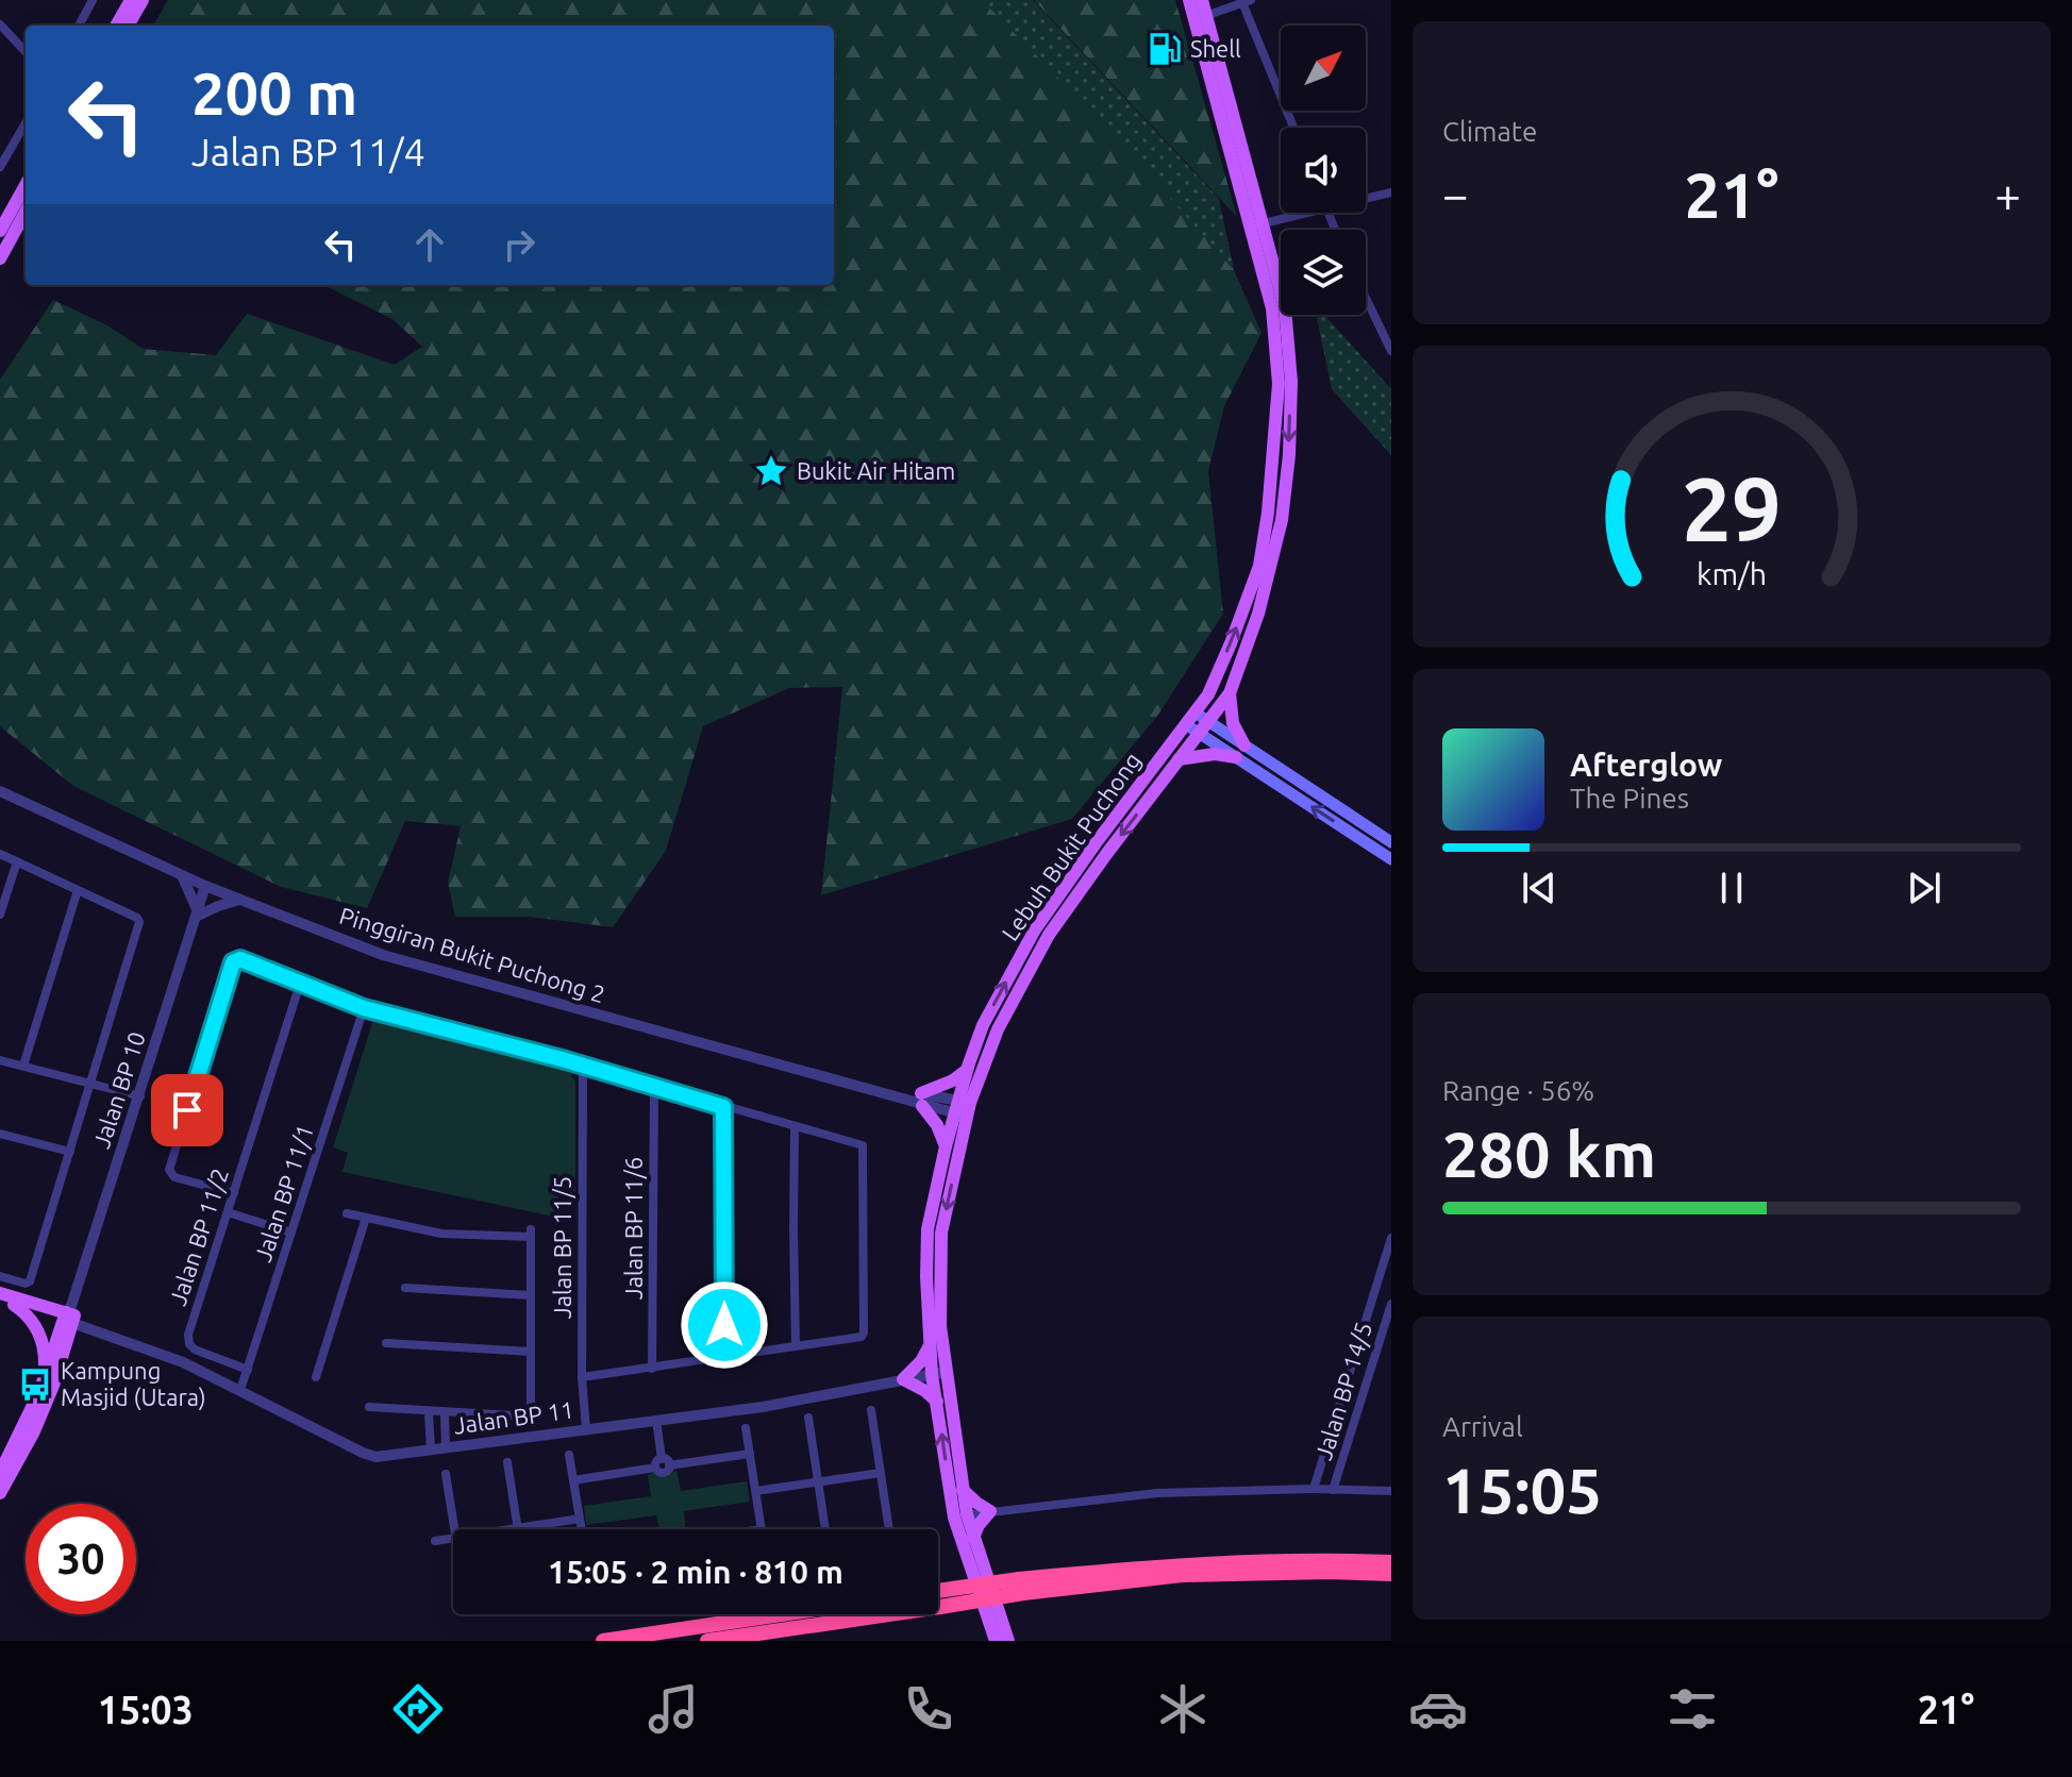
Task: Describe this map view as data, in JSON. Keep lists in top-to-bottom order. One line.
{"streets":{"main road":["Lebuh Bukit Puchong"],"street":["Pinggiran Bukit Puchong 2","Jalan BP 10","Jalan BP 11/1","Jalan BP 11/6","Jalan BP 11/2","Jalan BP 11/5","Jalan BP 14/5","Jalan BP 11"]},"crossings":[["Lebuh Bukit Puchong","Pinggiran Bukit Puchong 2"],["Lebuh Bukit Puchong","Jalan BP 11"],["Pinggiran Bukit Puchong 2","Jalan BP 10"],["Jalan BP 10","Jalan BP 11"],["Jalan BP 11/1","Jalan BP 11/2"],["Jalan BP 11/1","Jalan BP 11"],["Jalan BP 11/5","Jalan BP 11"]],"places":{"fuel station":["Shell"],"place":["Bukit Air Hitam"],"bus stop":["Kampung Masjid (Utara)"]},"north":"top right","page":{"tile":["Climate",["Range · 56%","280 km"],["Arrival","15:05"]],"turn":["200 m","Jalan BP 11/4"],"heat":["−","21°","+"],"song":["Afterglow","The Pines"],"limit":"30","trip":"15:05 · 2 min · 810 m","tabs":["15:03","21°"],"gauge":["29","km/h"]}}
